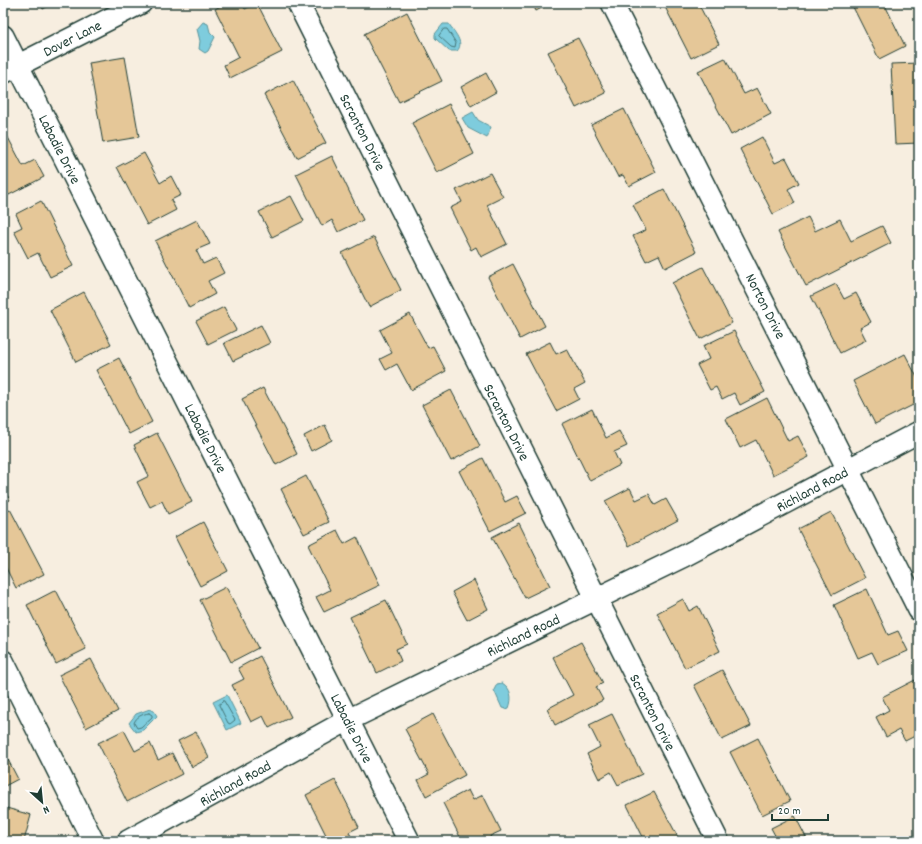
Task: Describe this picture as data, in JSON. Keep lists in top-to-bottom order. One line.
{"streets":{"street":["Dover Lane","Scranton Drive","Labadie Drive","Norton Drive","Richland Road"]},"crossings":[["Dover Lane","Labadie Drive"],["Scranton Drive","Richland Road"],["Labadie Drive","Richland Road"],["Norton Drive","Richland Road"]],"scale_bar":"20 m","north":"bottom right"}
